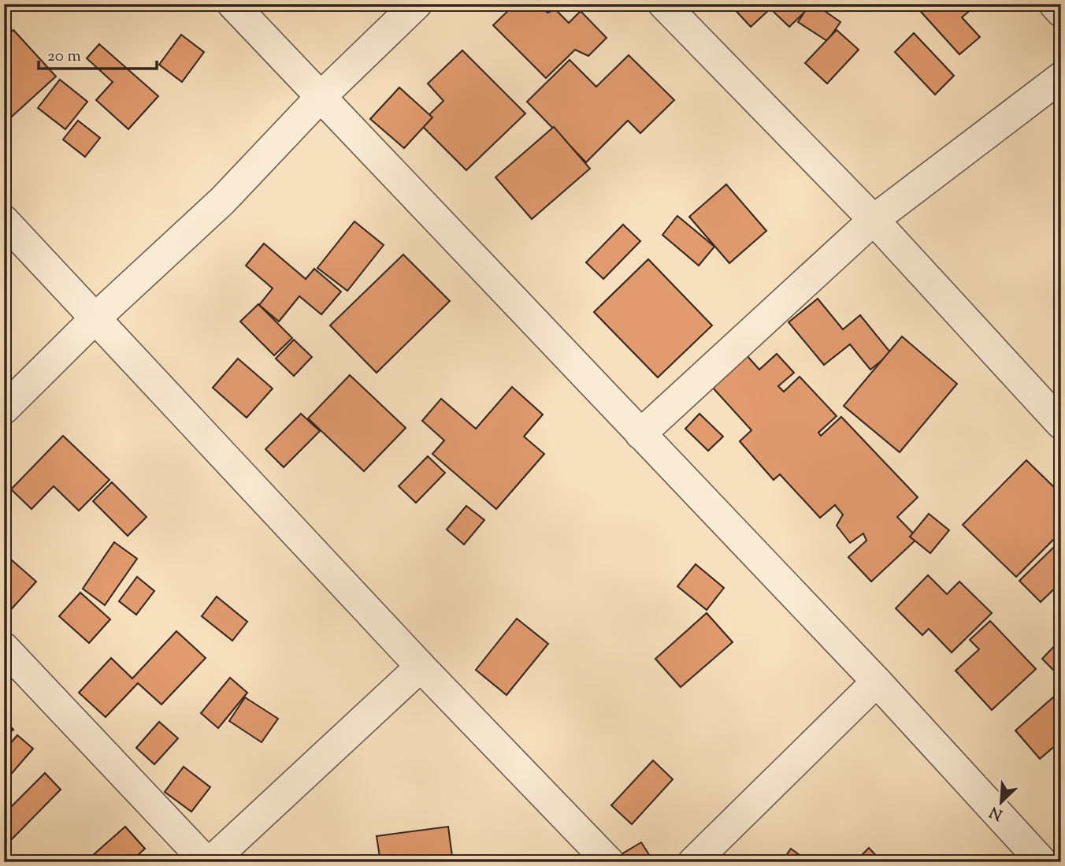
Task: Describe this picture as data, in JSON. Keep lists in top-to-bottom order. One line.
{"scale_bar":"20 m","north":"bottom left"}
